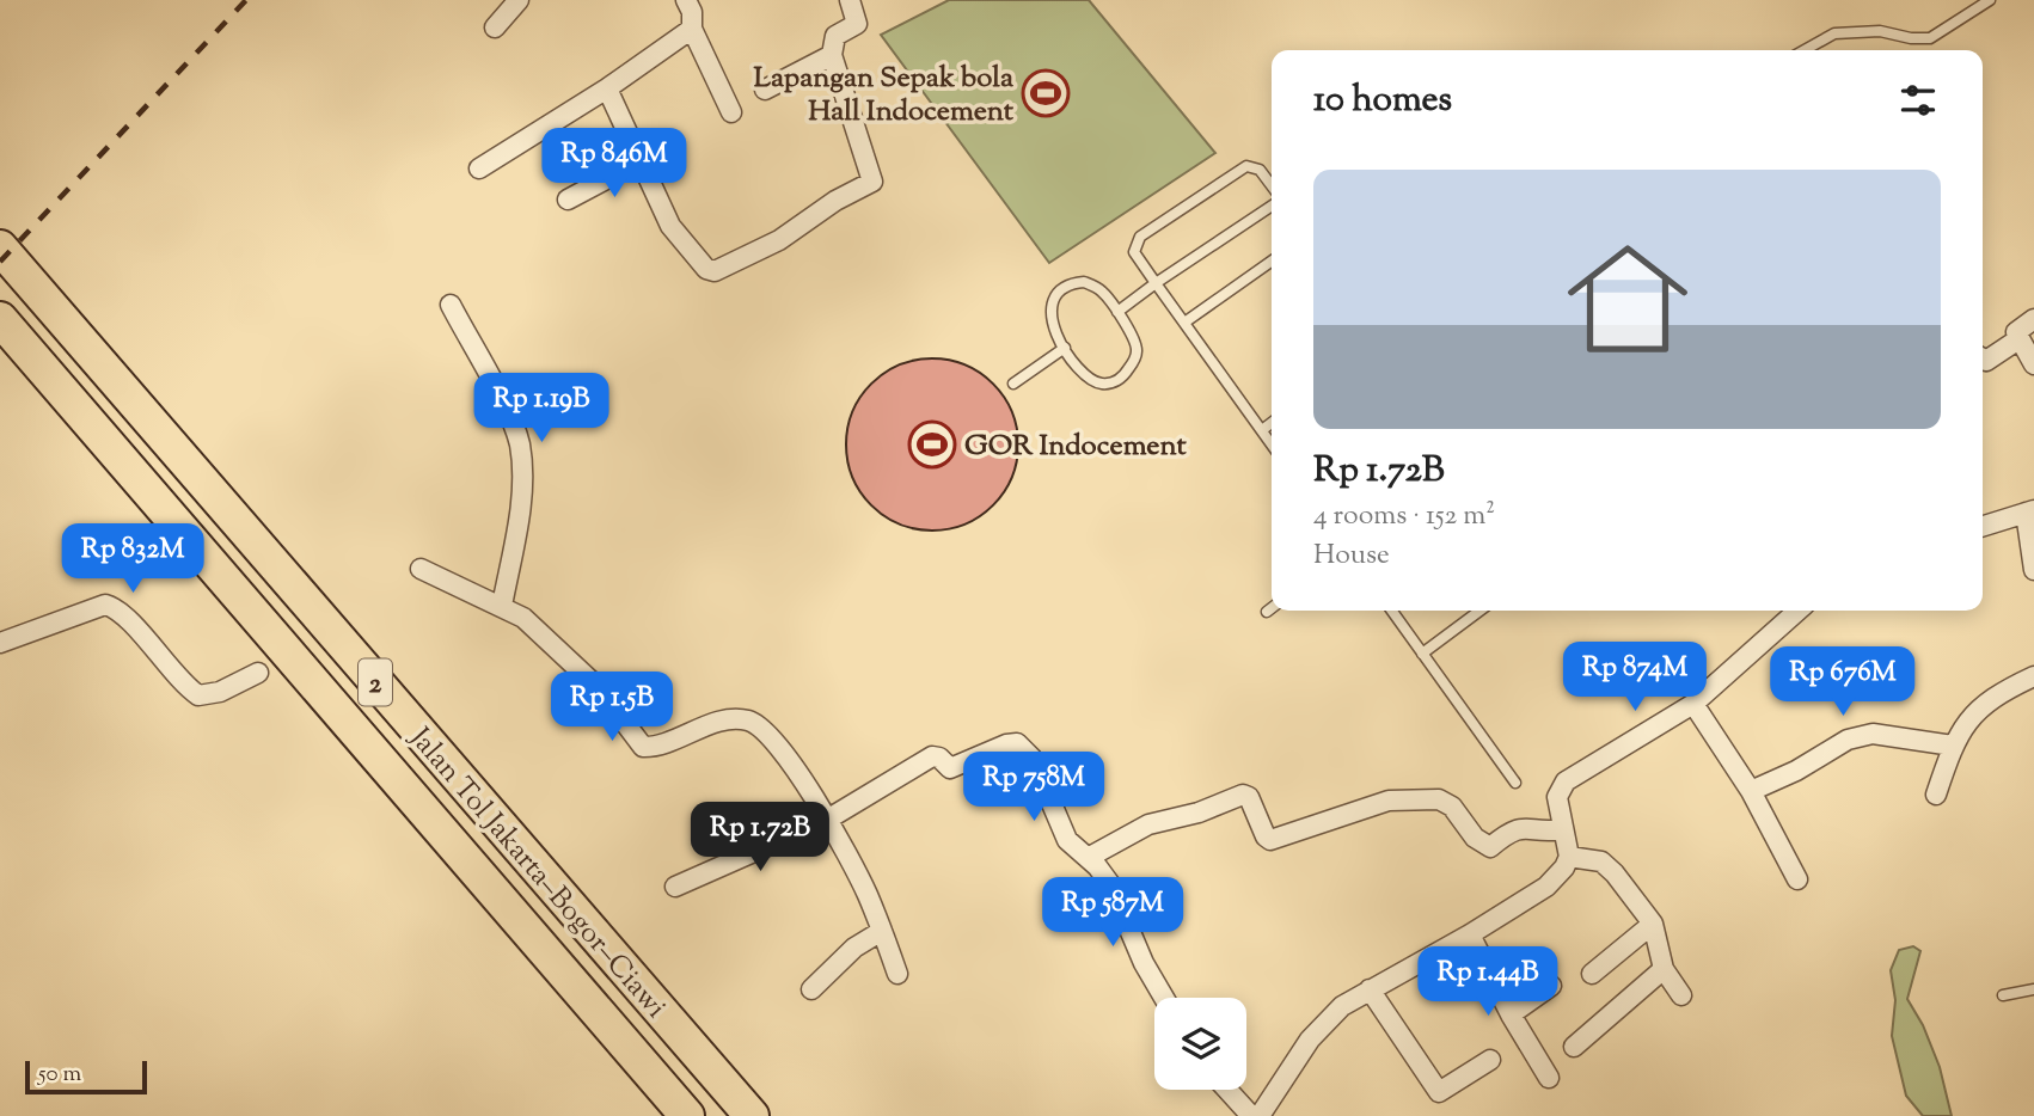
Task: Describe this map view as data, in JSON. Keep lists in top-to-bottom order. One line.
{"streets":{"highway":["2","Jalan Tol Jakarta–Bogor–Ciawi"]},"places":{"sports":["Lapangan Sepak bola Hall Indocement","GOR Indocement"]},"scale_bar":"50 m","page":{"heading":"10 homes","price":["Rp 846M","Rp 1.19B","Rp 832M","Rp 874M","Rp 676M","Rp 1.5B","Rp 758M","Rp 1.72B","Rp 587M","Rp 1.44B"],"list":[{"name":"Rp 1.72B","note":"4 rooms · 152 m² · House"}],"scale":"50 m"}}
